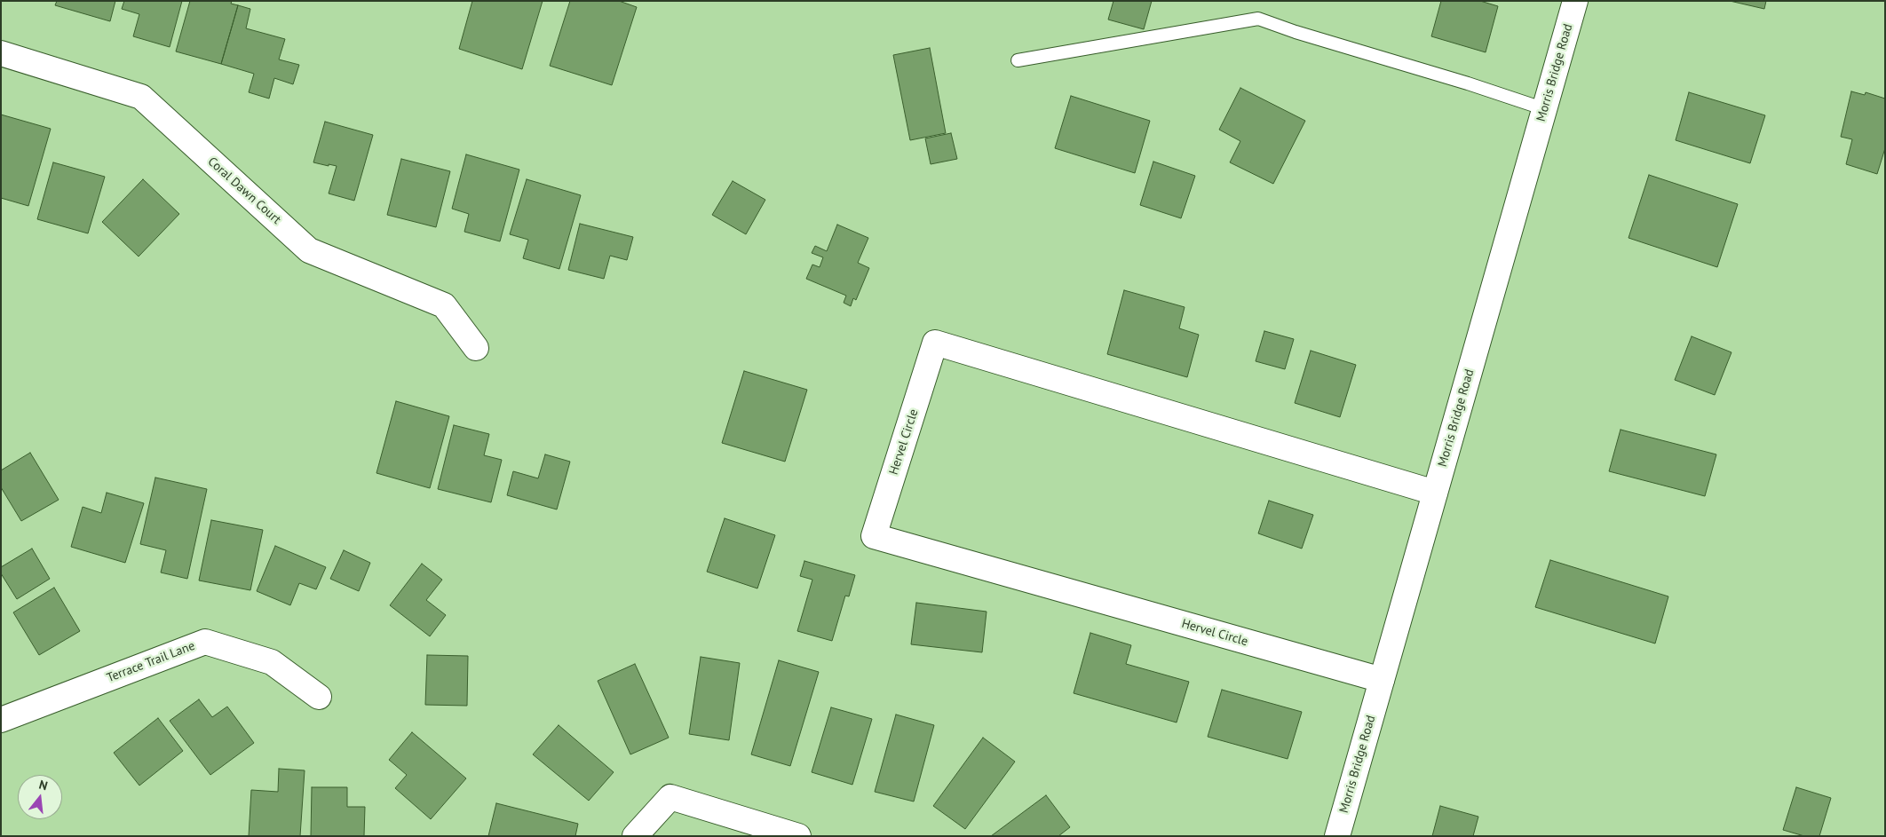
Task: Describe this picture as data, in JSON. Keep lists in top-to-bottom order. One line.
{"streets":{"street":["Morris Bridge Road","Coral Dawn Court","Hervel Circle","Terrace Trail Lane"]},"crossings":[["Morris Bridge Road","Hervel Circle"]],"north":"top"}
